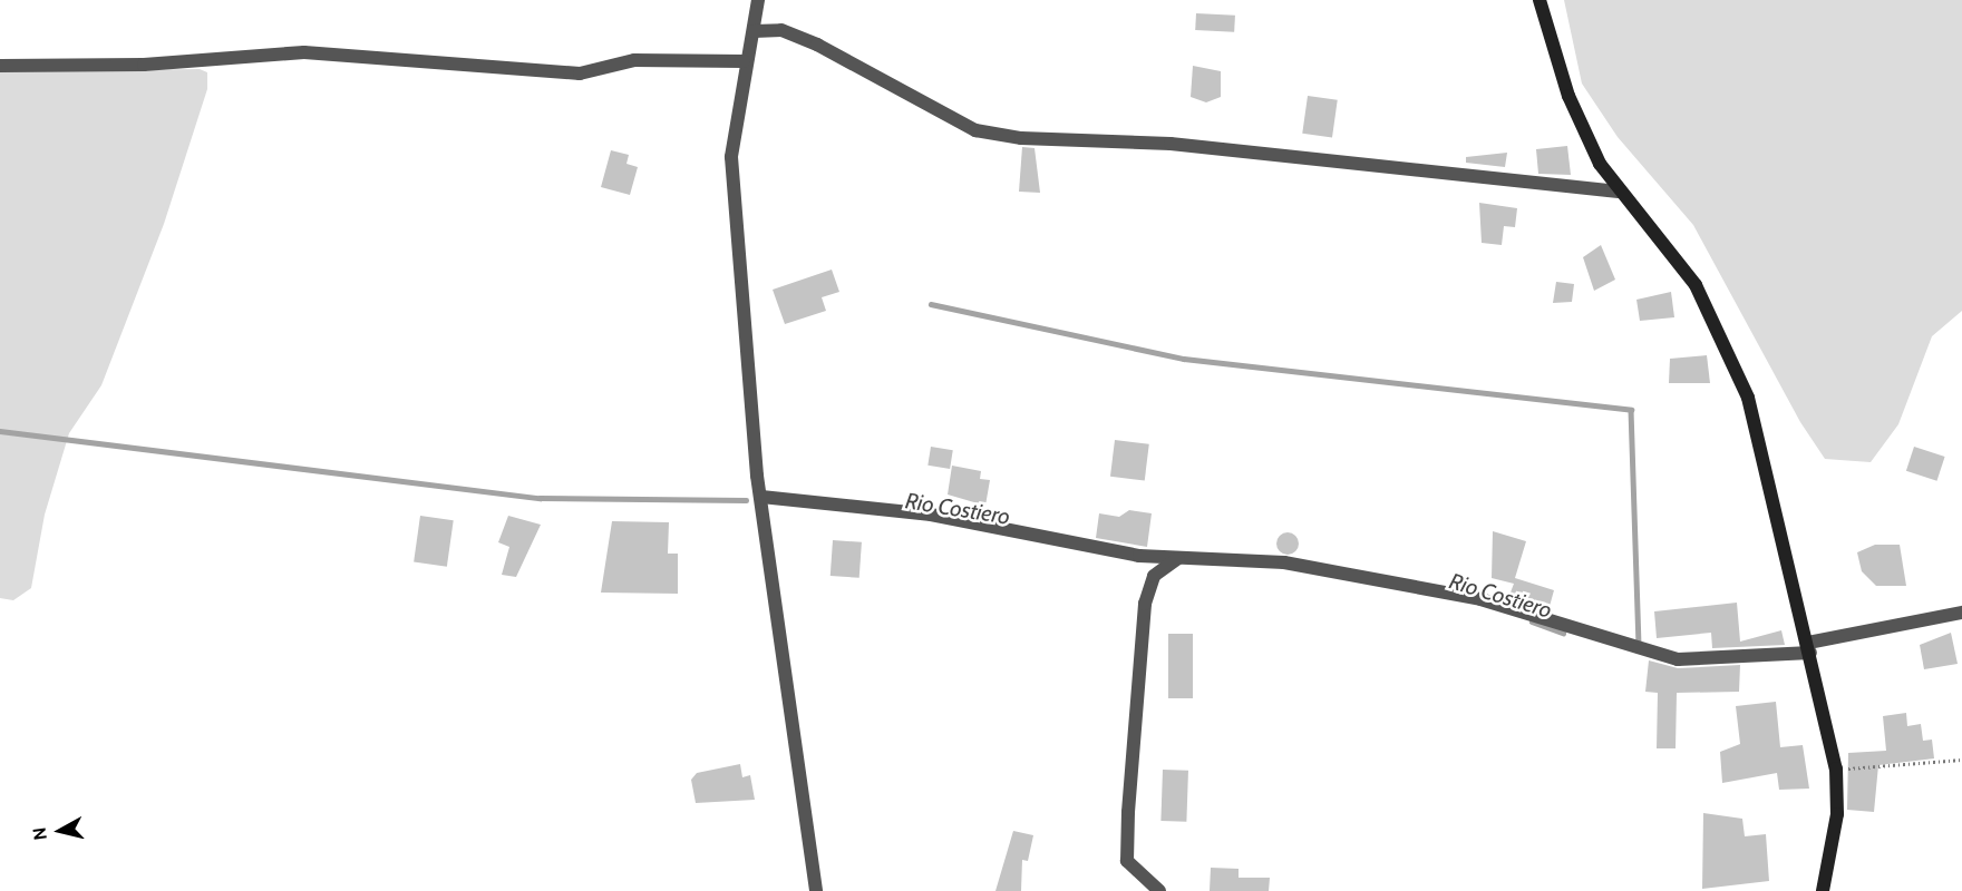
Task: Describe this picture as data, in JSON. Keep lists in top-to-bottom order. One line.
{"water":["Rio Costiero"],"north":"left"}
